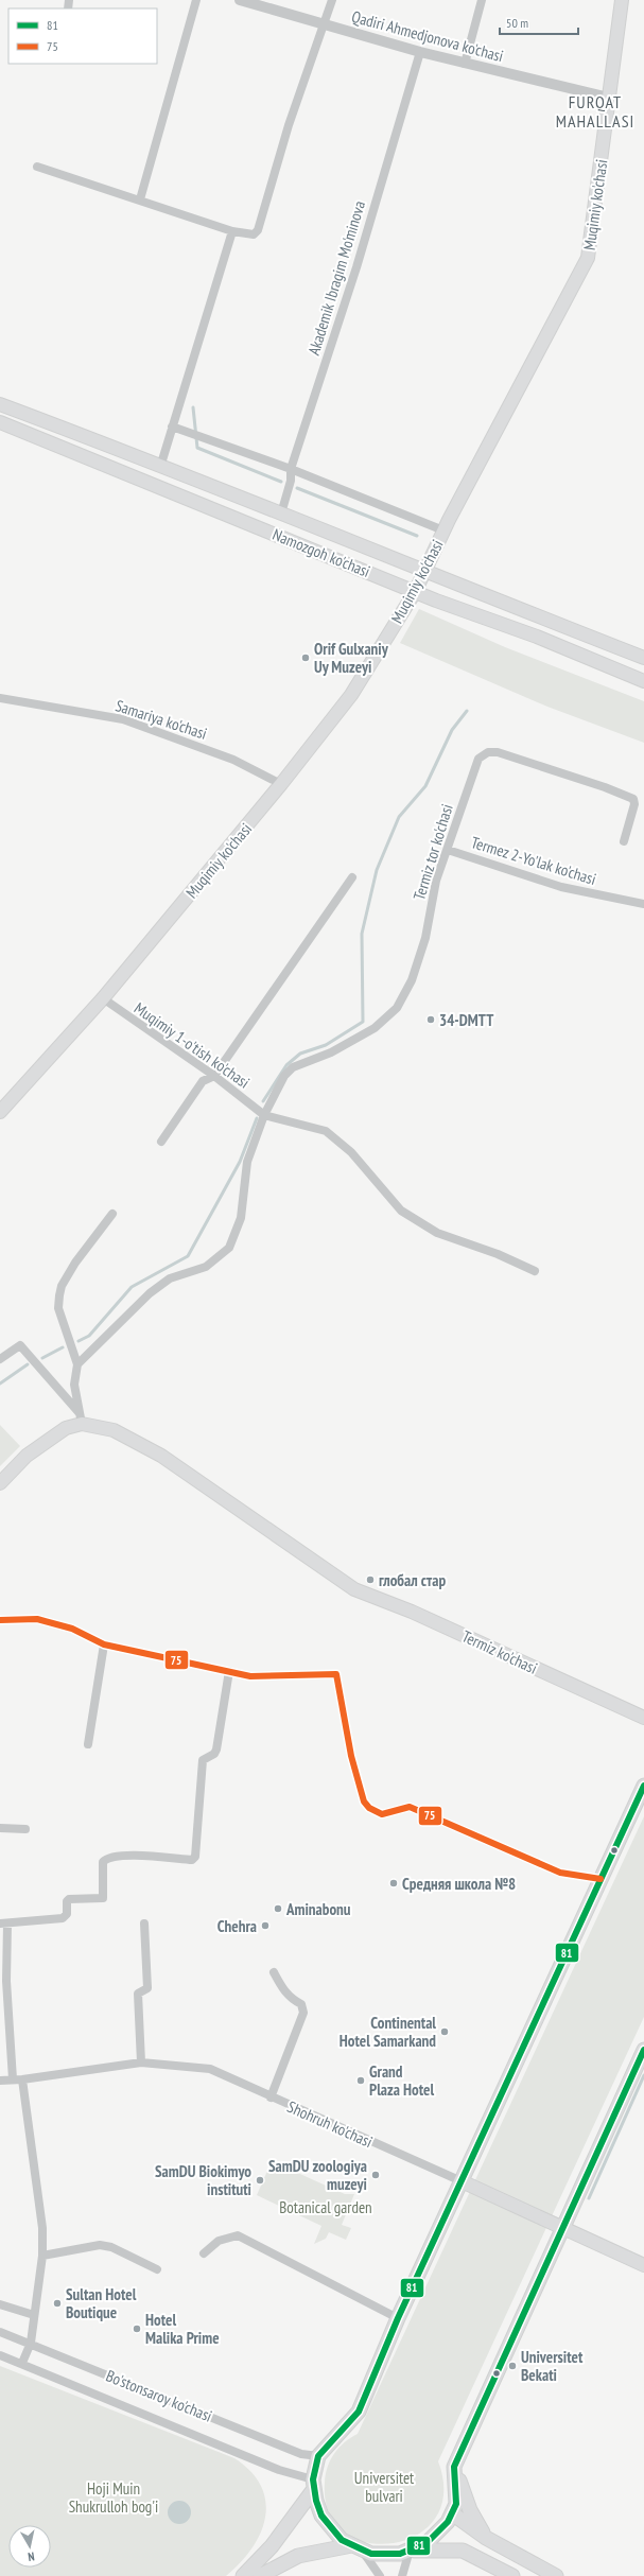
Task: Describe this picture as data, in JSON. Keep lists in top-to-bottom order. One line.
{"streets":{"main road":["Muqimiy ko'chasi","Namozgoh ko'chasi","Termiz ko'chasi","Shohruh ko'chasi"],"street":["Qadiri Ahmedjonova ko'chasi","Akademik Ibragim Mo'minova","Samariya ko'chasi","Termiz tor ko'chasi","Termez 2-Yo'lak ko'chasi","Muqimiy 1-o'tish ko'chasi","Bo'stonsaroy ko'chasi"]},"crossings":[["Qadiri Ahmedjonova ko'chasi","Muqimiy ko'chasi"],["Qadiri Ahmedjonova ko'chasi","Akademik Ibragim Mo'minova"],["Muqimiy ko'chasi","Namozgoh ko'chasi"],["Muqimiy ko'chasi","Samariya ko'chasi"],["Muqimiy ko'chasi","Muqimiy 1-o'tish ko'chasi"],["Akademik Ibragim Mo'minova","Namozgoh ko'chasi"],["Termiz tor ko'chasi","Termez 2-Yo'lak ko'chasi"],["Termiz tor ko'chasi","Muqimiy 1-o'tish ko'chasi"]],"districts":["FURQAT MAHALLASI"],"parks":["Botanical garden","Universitet bulvari","Hoji Muin Shukrulloh bog'i"],"places":["Orif Gulxaniy Uy Muzeyi","34-DMTT","глобал стар","Средняя школа №8","Aminabonu","Chehra","Continental Hotel Samarkand","Grand Plaza Hotel","SamDU zoologiya muzeyi","SamDU Biokimyo instituti","Sultan Hotel Boutique","Hotel Malika Prime","Universitet Bekati"],"lines":["transit line 75","transit line 81"],"legend":["81","75"],"scale_bar":"50 m","north":"bottom"}
